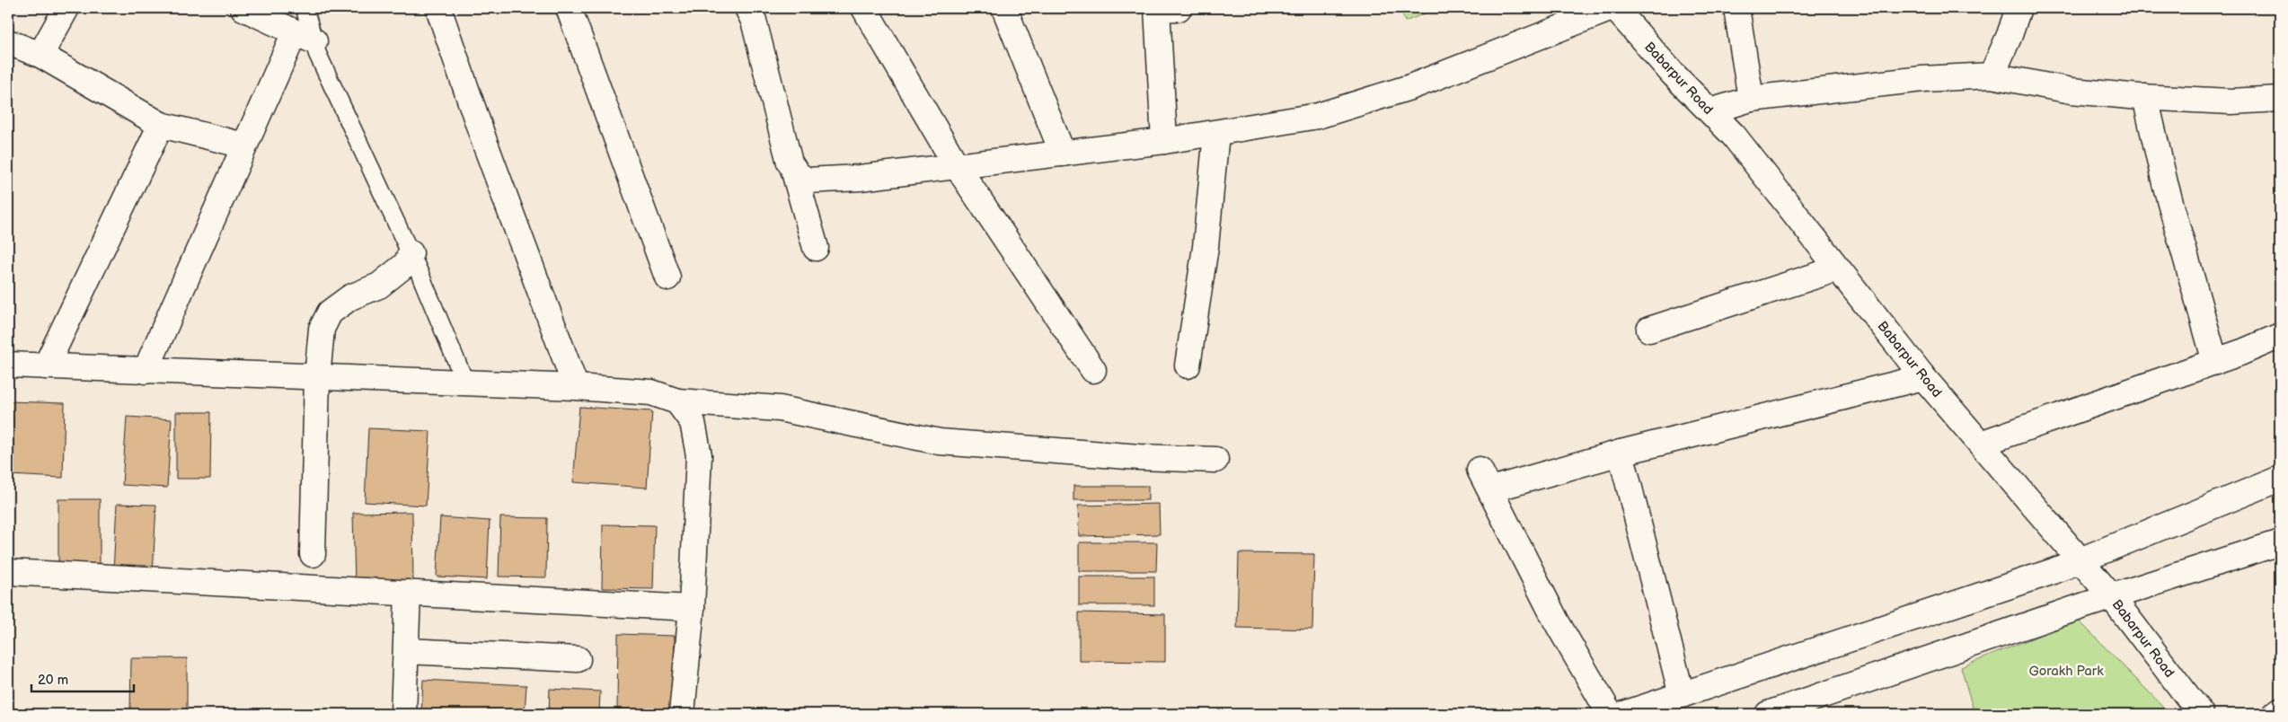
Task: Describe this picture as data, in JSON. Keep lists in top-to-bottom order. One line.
{"streets":{"street":["Babarpur Road"]},"parks":["Gorakh Park"],"scale_bar":"20 m"}
